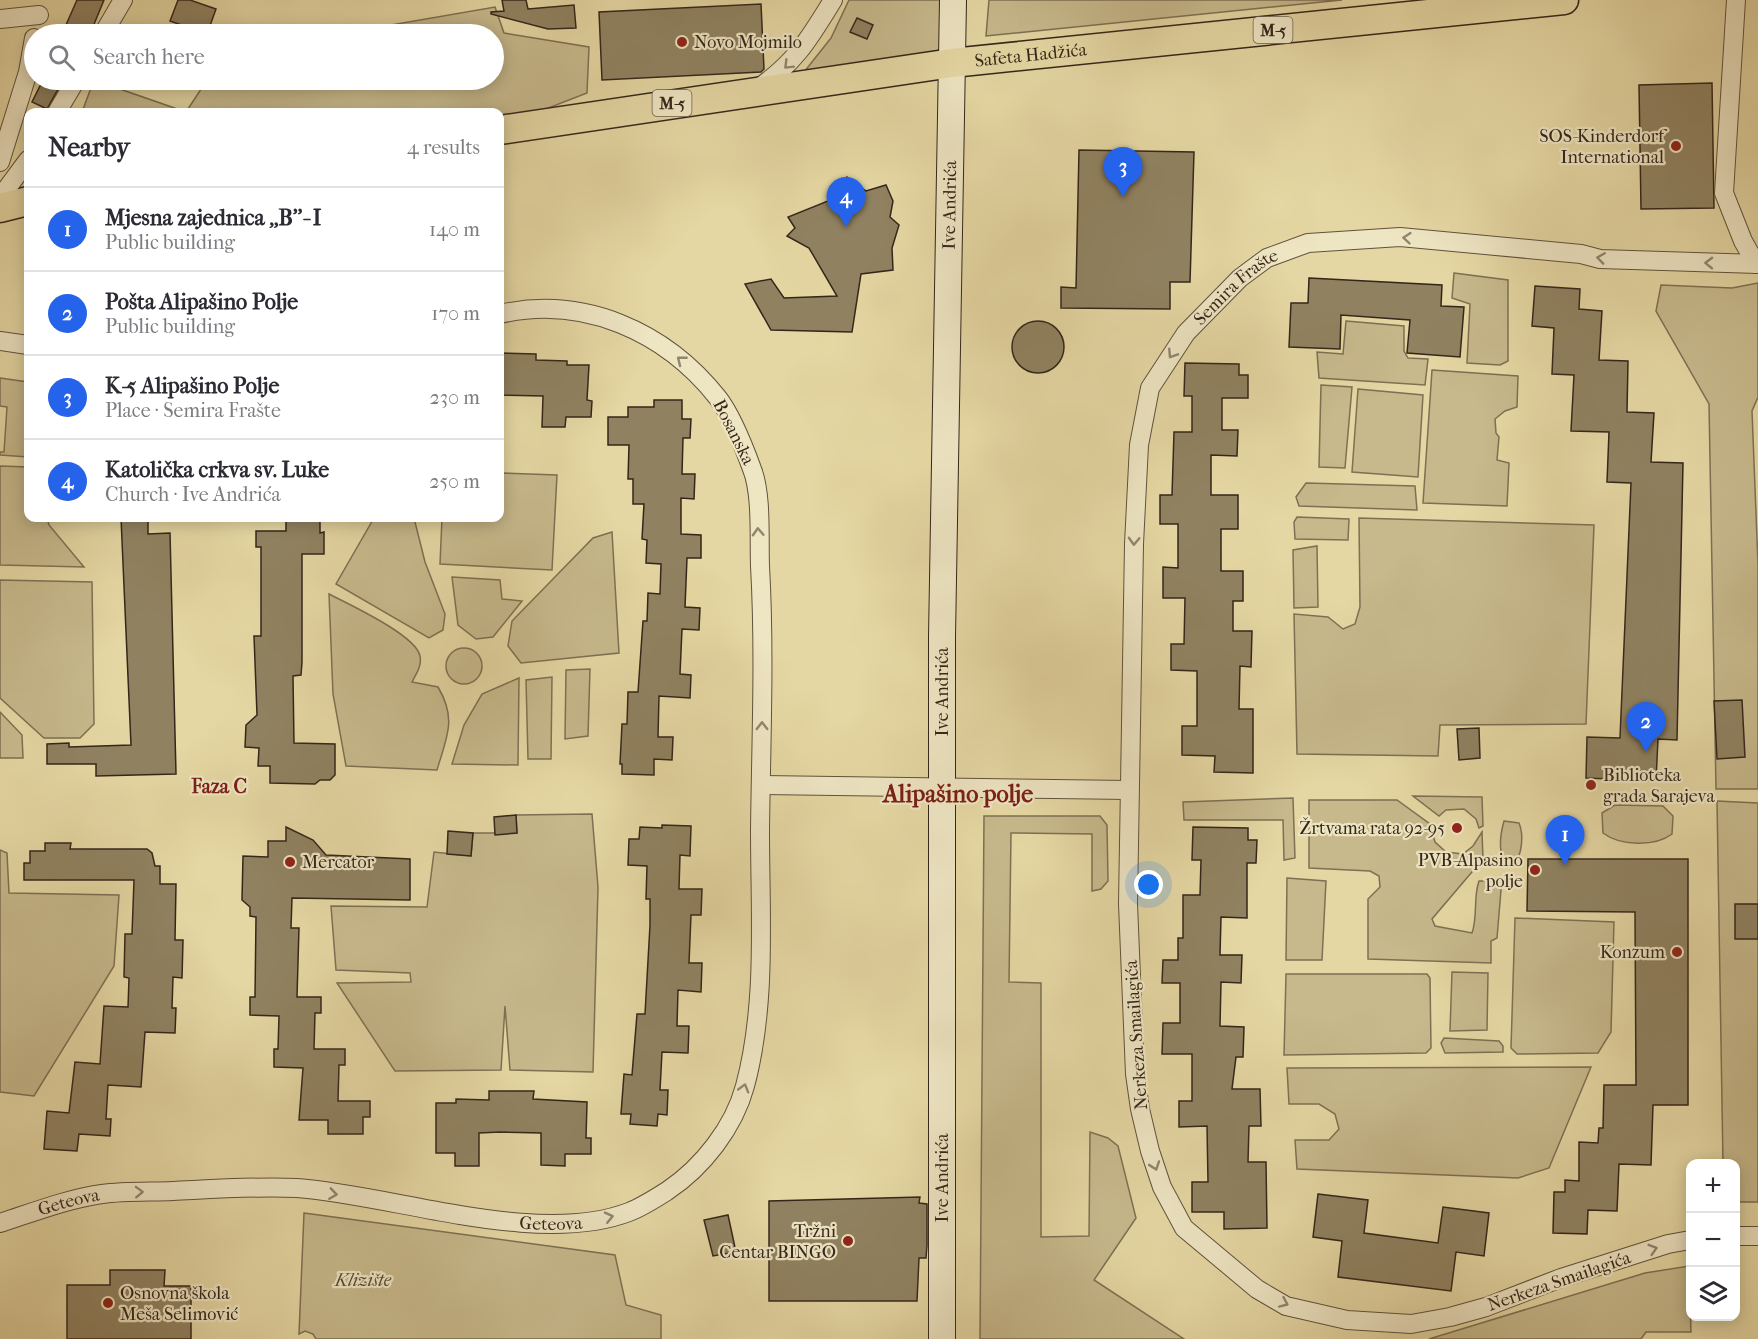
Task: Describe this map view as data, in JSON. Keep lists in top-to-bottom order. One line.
{"streets":{"main road":["M-5","Safeta Hadžića","Ive Andrića"],"street":["Semira Frašte","Bosanska","Nerkeza Smailagića","Geteova"]},"crossings":[["Safeta Hadžića","Ive Andrića"],["Semira Frašte","Nerkeza Smailagića"],["Bosanska","Geteova"]],"one_way":["Bosanska"],"districts":["Faza C","Alipašino polje"],"parks":["Klizište"],"places":["Novo Mojmilo","SOS-Kinderdorf International","Biblioteka grada Sarajeva","Žrtvama rata 92-95","Mercator","PVB-Alpasino polje","Konzum","Tržni Centar BINGO","Osnovna škola Meša Selimović"],"page":{"search":"Search here","heading":["Nearby","4 results"],"pins":["3","4","2","1"],"list":[{"mark":"1","name":"Mjesna zajednica ,,B''- I","note":"Public building","value":"140 m"},{"mark":"2","name":"Pošta Alipašino Polje","note":"Public building","value":"170 m"},{"mark":"3","name":"K-5 Alipašino Polje","note":"Place · Semira Frašte","value":"230 m"},{"mark":"4","name":"Katolička crkva sv. Luke","note":"Church · Ive Andrića","value":"250 m"}],"map_buttons":["+","−"]}}
